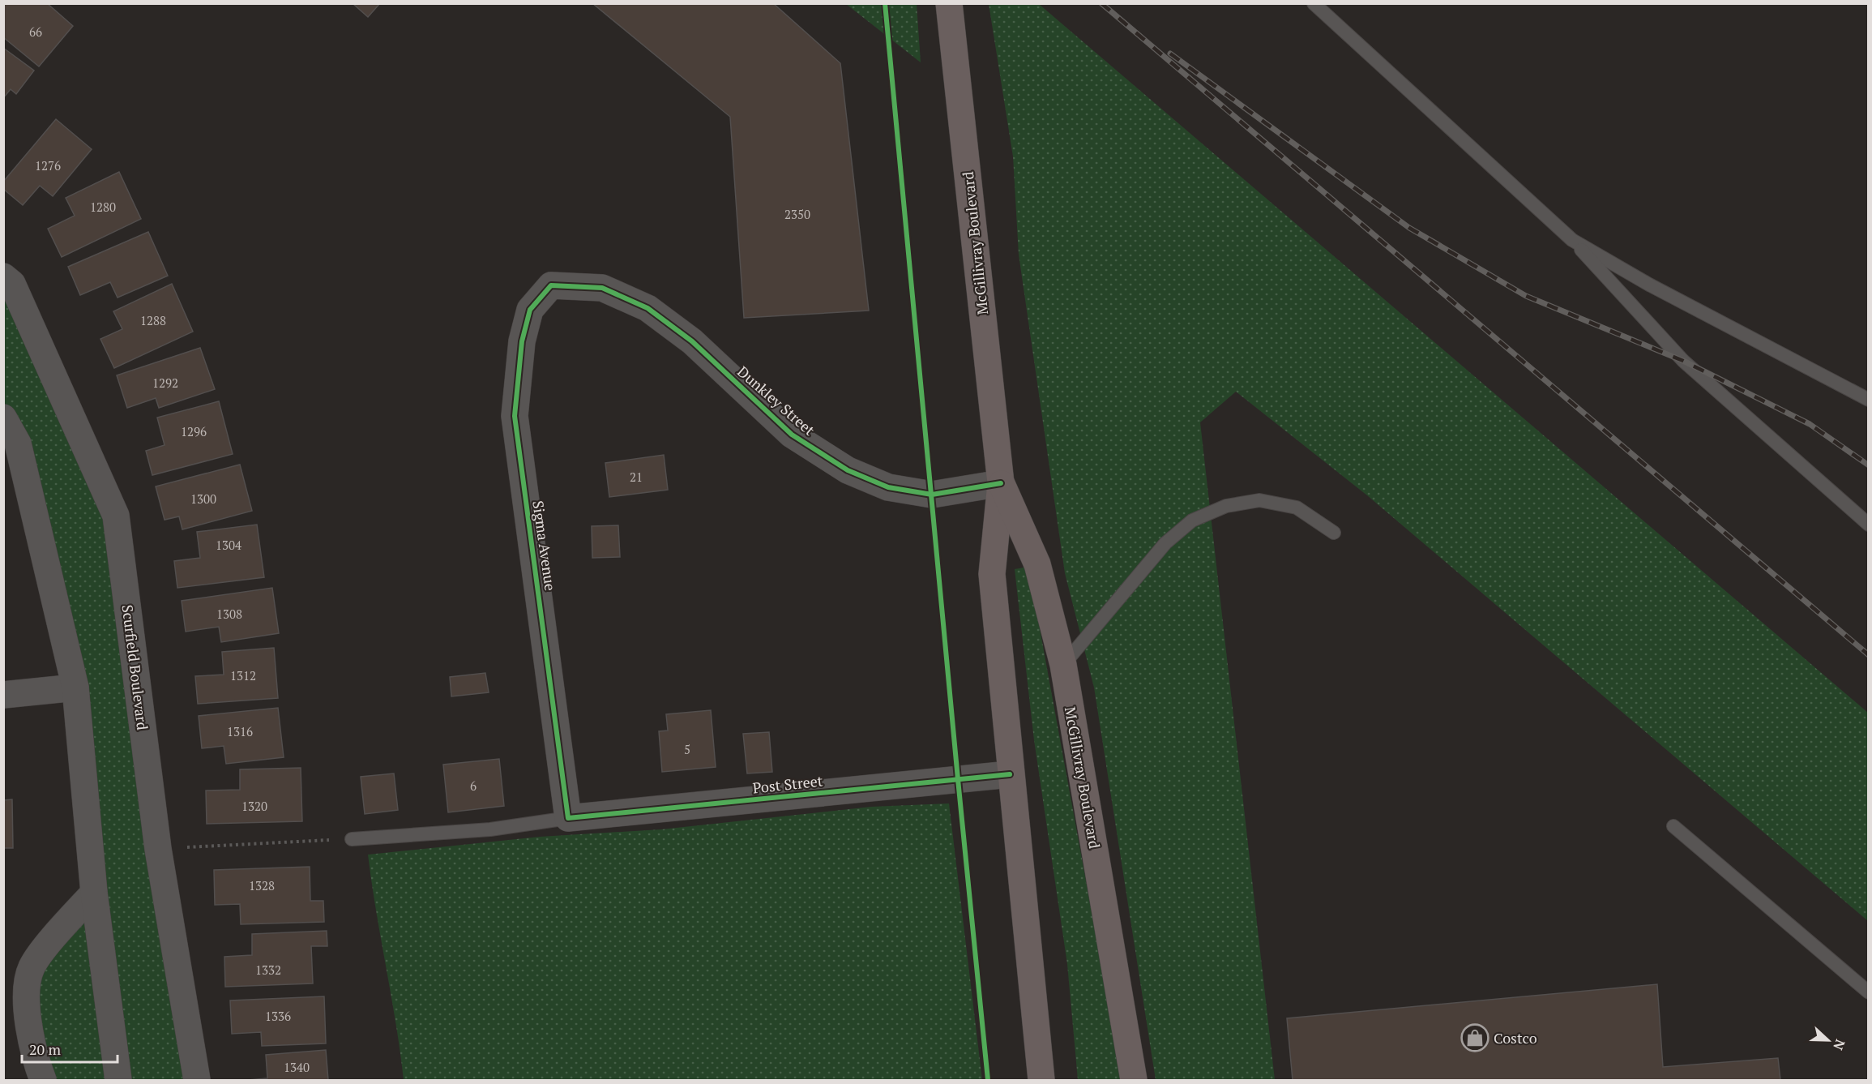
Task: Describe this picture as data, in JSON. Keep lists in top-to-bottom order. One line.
{"streets":{"main road":["McGillivray Boulevard"],"street":["Dunkley Street","Sigma Avenue","Scurfield Boulevard","Post Street"]},"crossings":[["McGillivray Boulevard","Dunkley Street"],["McGillivray Boulevard","Post Street"],["Dunkley Street","Sigma Avenue"],["Sigma Avenue","Post Street"]],"places":{"shop":["Costco"]},"house_numbers":["66","1276","1280","2350","1288","1292","1296","21","1300","1304","1308","1312","1316","5","6","1320","1328","1332","1336","1340"],"scale_bar":"20 m","north":"right"}
